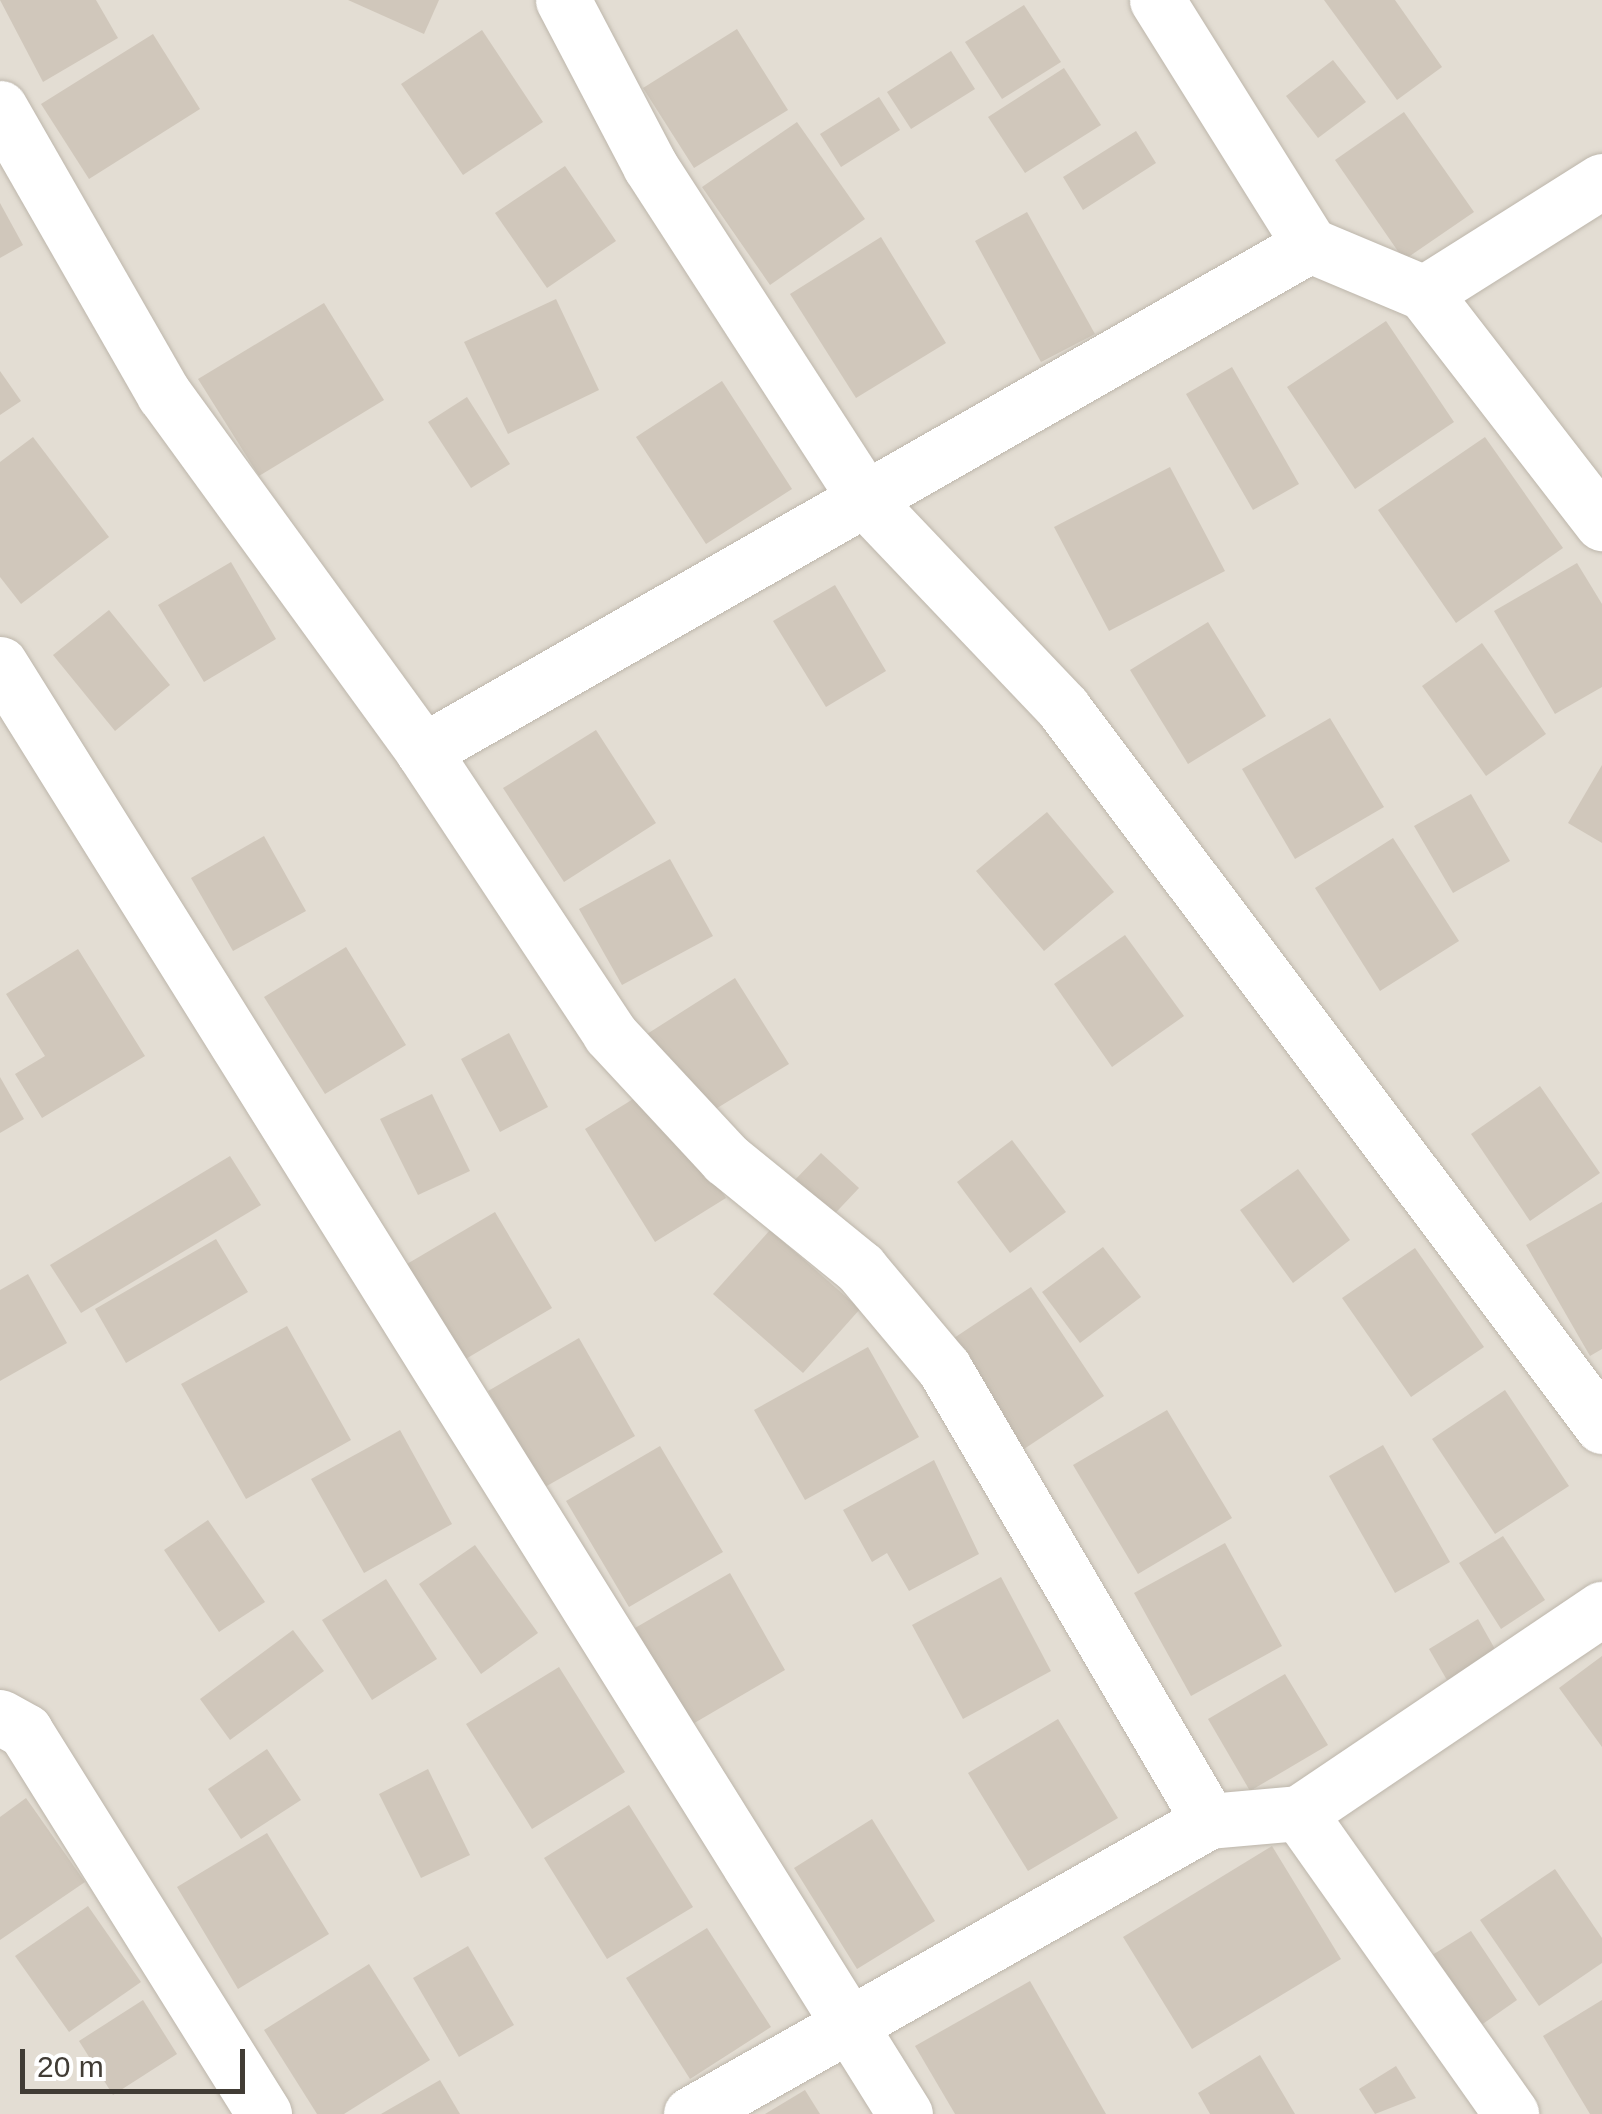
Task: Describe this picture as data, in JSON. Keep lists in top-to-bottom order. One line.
{"scale_bar":"20 m"}
